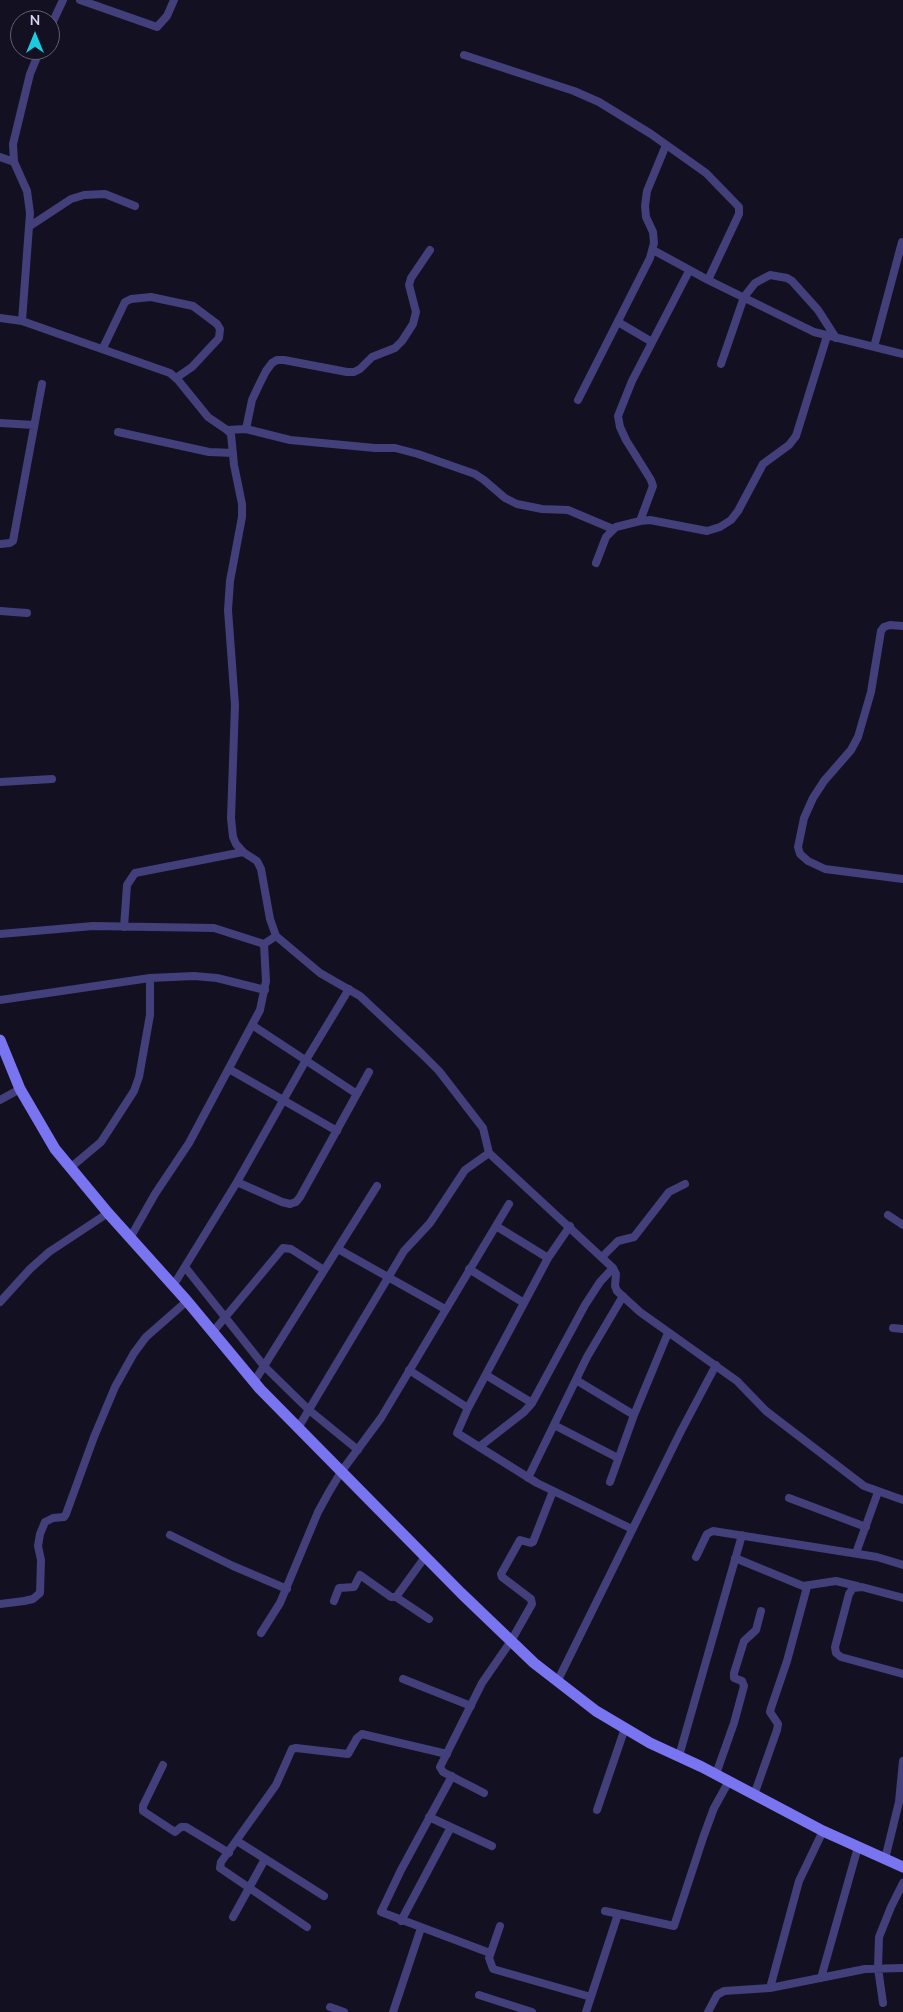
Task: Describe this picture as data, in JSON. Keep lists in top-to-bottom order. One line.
{"north":"top"}
